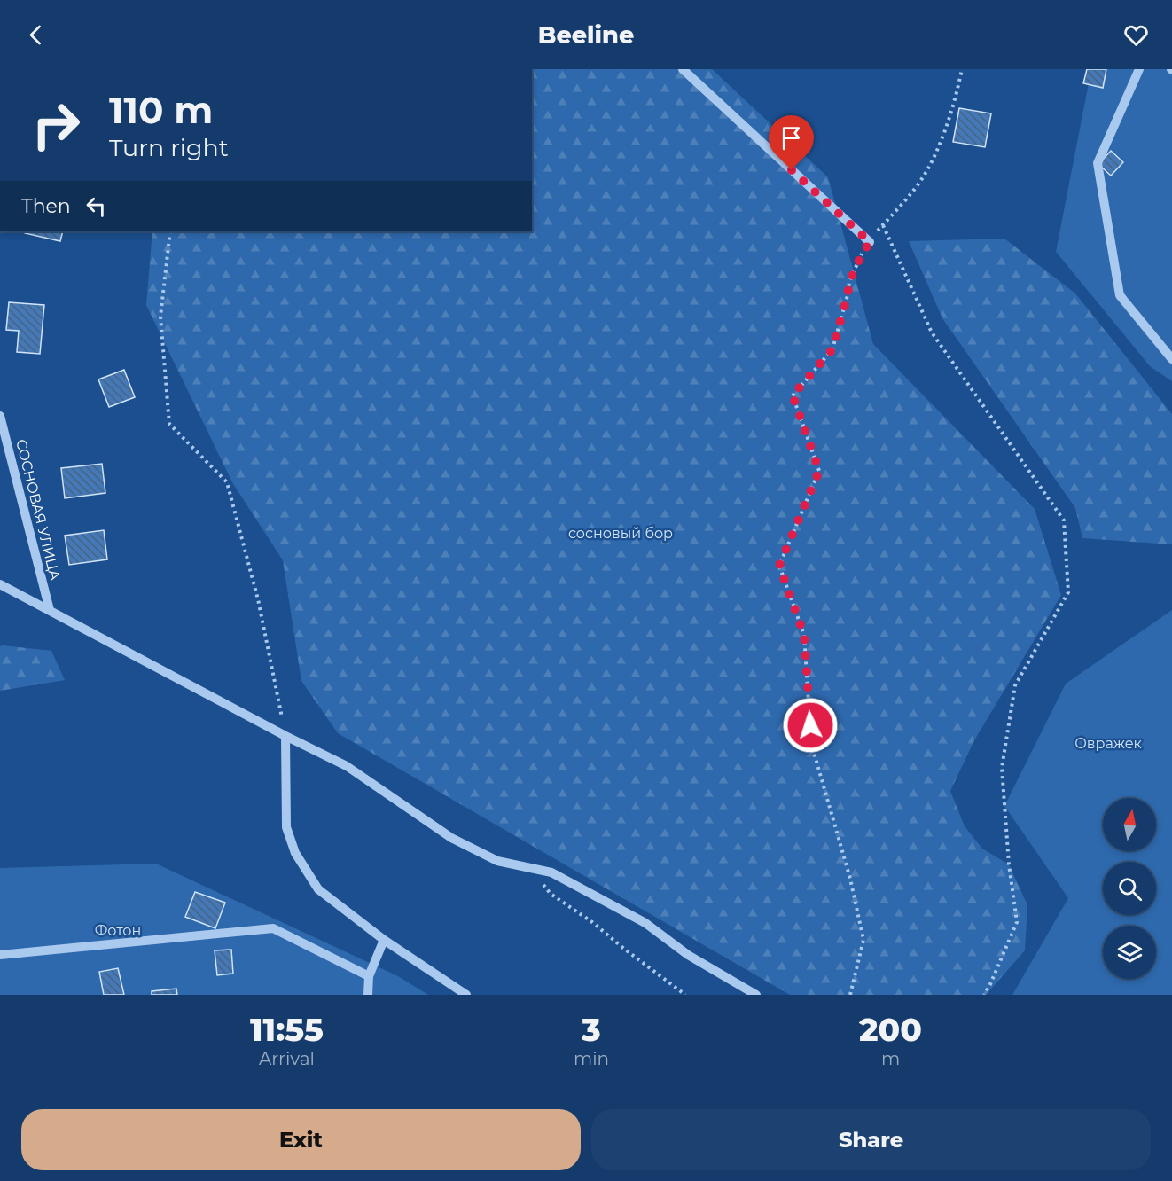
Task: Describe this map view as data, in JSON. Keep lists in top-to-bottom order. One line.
{"streets":{"street":["СОСНОВАЯ УЛИЦА"]},"parks":["сосновый бор","Овражек","Фотон"],"north":"top","page":{"header":"Beeline","turn":["110 m","Turn right"],"then":"Then","eta":["11:55","Arrival","3","min","200","m"],"buttons":["Exit","Share"]}}
